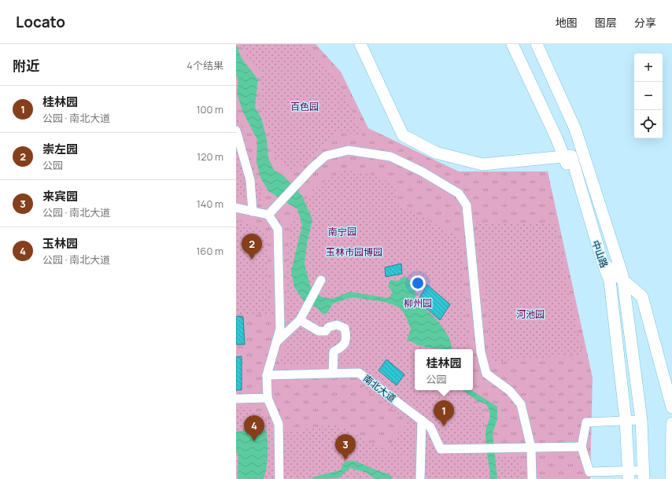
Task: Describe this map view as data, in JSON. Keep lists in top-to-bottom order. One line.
{"streets":{"main road":["中山路"],"street":["南北大道"]},"parks":["百色园","南宁园","玉林市园博园","柳州园","河池园"],"page":{"header":"Locato","nav":["地图","图层","分享"],"heading":["附近","4个结果"],"map_buttons":["+","−"],"list":[{"mark":"1","name":"桂林园","note":"公园 · 南北大道","value":"100 m"},{"mark":"2","name":"崇左园","note":"公园","value":"120 m"},{"mark":"3","name":"来宾园","note":"公园 · 南北大道","value":"140 m"},{"mark":"4","name":"玉林园","note":"公园 · 南北大道","value":"160 m"}],"pins":["2","1","4","3"],"popup":["桂林园","公园"]}}
